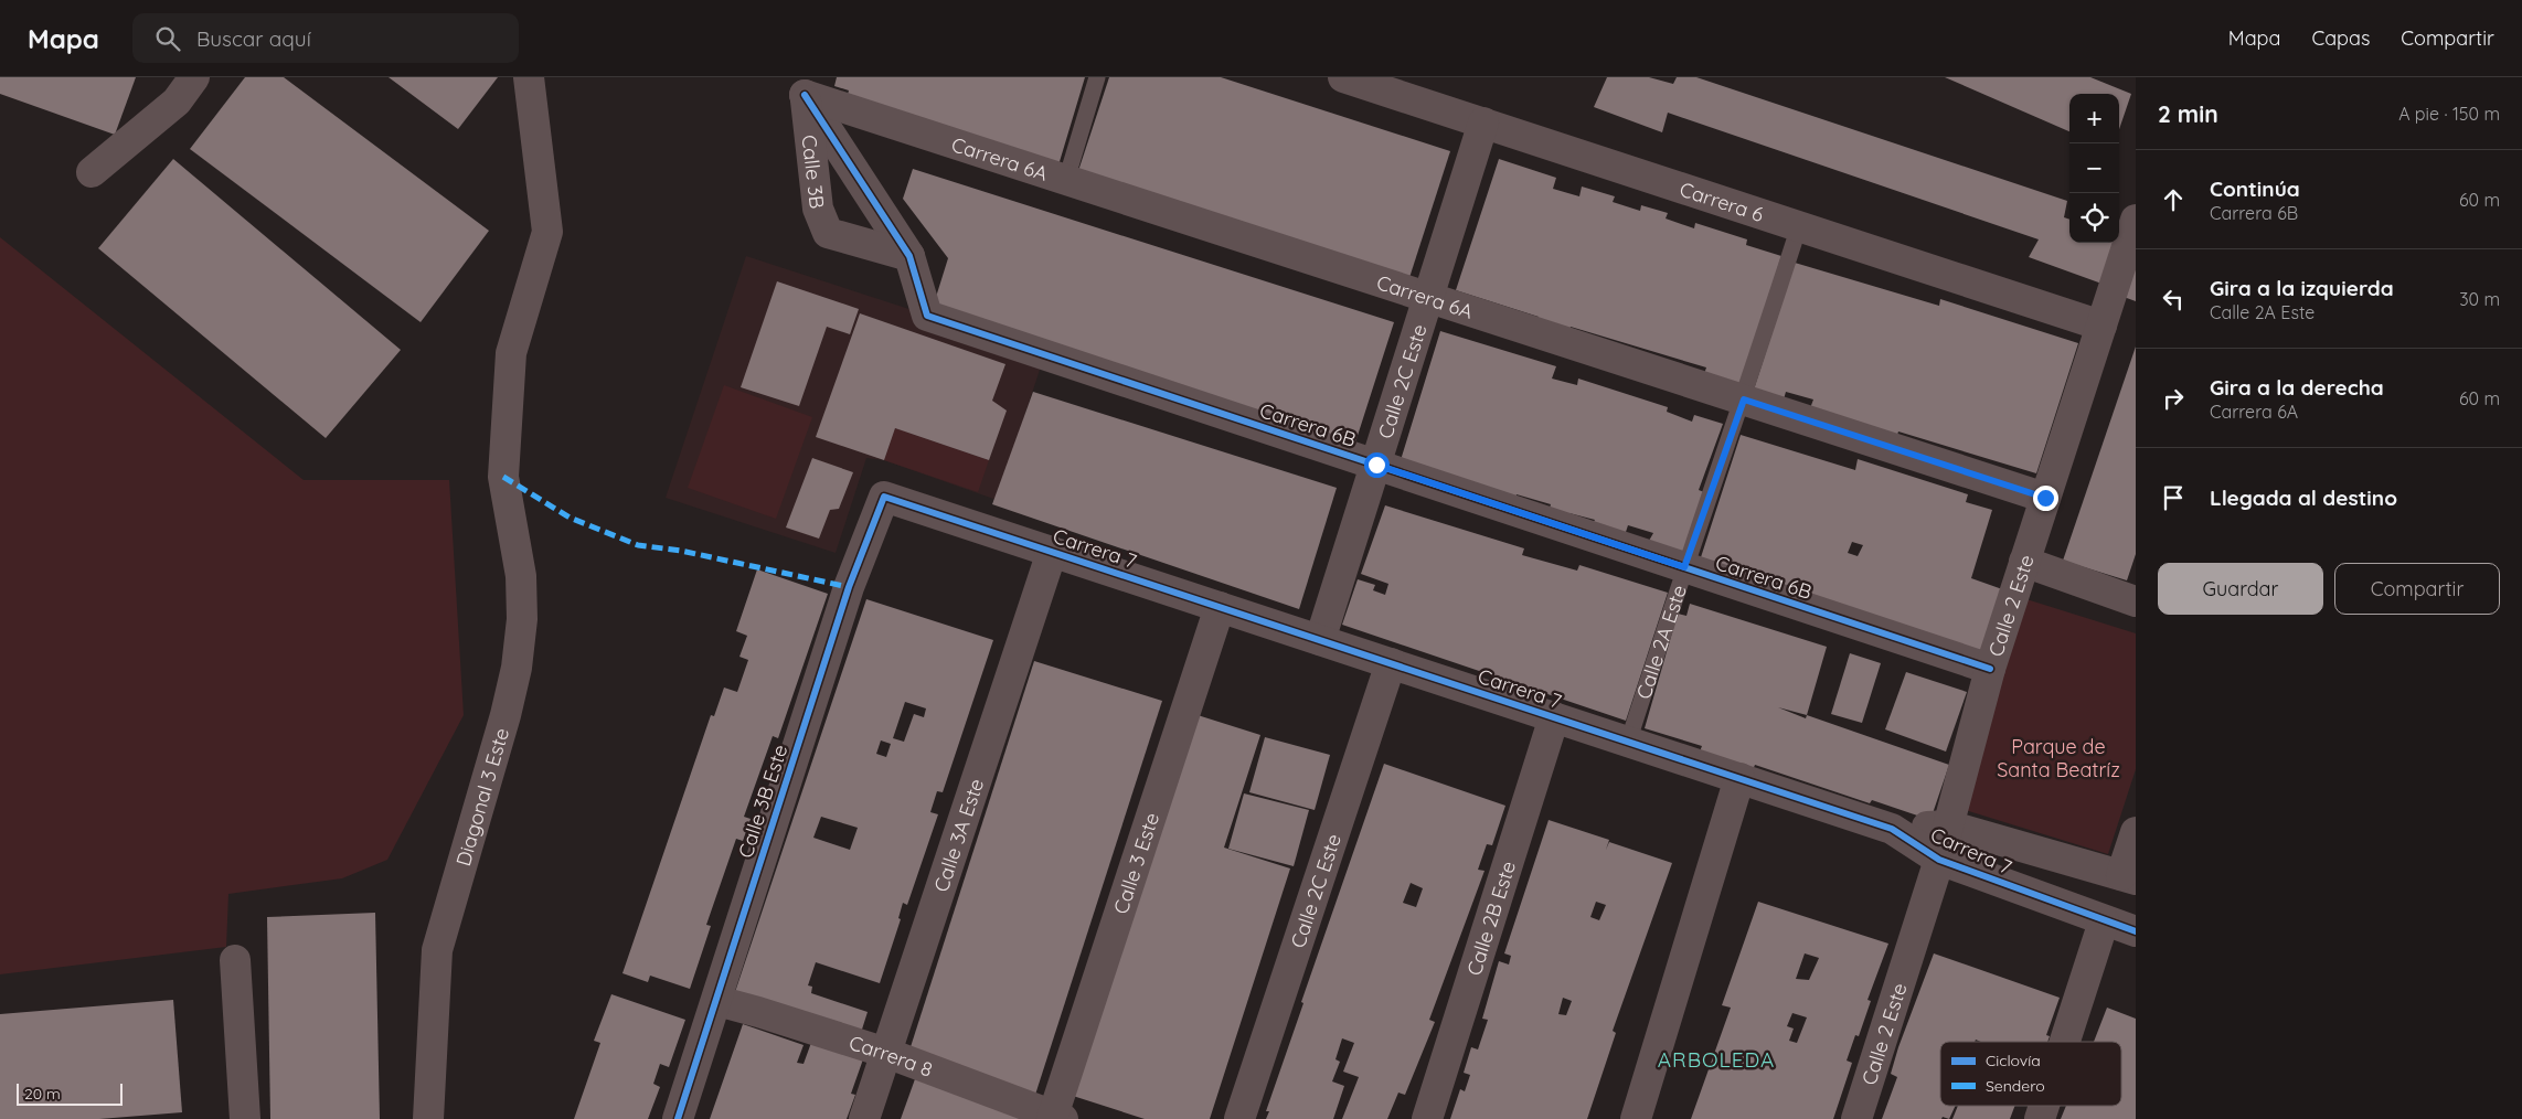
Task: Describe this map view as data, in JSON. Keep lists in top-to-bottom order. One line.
{"streets":{"street":["Carrera 6A","Calle 3B","Carrera 6","Calle 2C Este","Carrera 6B","Carrera 7","Calle 2 Este","Diagonal 3 Este","Calle 3B Este","Calle 3A Este","Calle 3 Este","Calle 2B Este","Carrera 8"],"lane":["Calle 2A Este"]},"crossings":[["Carrera 6A","Calle 3B"],["Carrera 6A","Calle 2C Este"],["Carrera 6A","Calle 2 Este"],["Carrera 6A","Calle 2A Este"],["Calle 3B","Carrera 6B"],["Carrera 6","Calle 2C Este"],["Carrera 6","Calle 2 Este"],["Carrera 6","Calle 2A Este"],["Calle 2C Este","Carrera 6B"],["Calle 2C Este","Carrera 7"],["Carrera 6B","Calle 2 Este"],["Carrera 6B","Calle 2A Este"],["Carrera 7","Calle 2 Este"],["Carrera 7","Calle 2A Este"],["Carrera 7","Calle 3B Este"],["Carrera 7","Calle 3A Este"],["Carrera 7","Calle 3 Este"],["Carrera 7","Calle 2B Este"],["Calle 3B Este","Carrera 8"],["Calle 3A Este","Carrera 8"],["Calle 3 Este","Carrera 8"]],"districts":["ARBOLEDA"],"parks":["Parque de Santa Beatríz"],"legend":["Ciclovía","Sendero"],"scale_bar":"20 m","page":{"header":"Mapa","search":"Buscar aquí","nav":["Mapa","Capas","Compartir"],"heading":["2 min","A pie · 150 m"],"map_buttons":["+","−"],"list":[["Continúa","Carrera 6B","60 m"],["Gira a la izquierda","Calle 2A Este","30 m"],["Gira a la derecha","Carrera 6A","60 m"],"Llegada al destino"],"buttons":["Guardar","Compartir"],"scale":"20 m"}}
